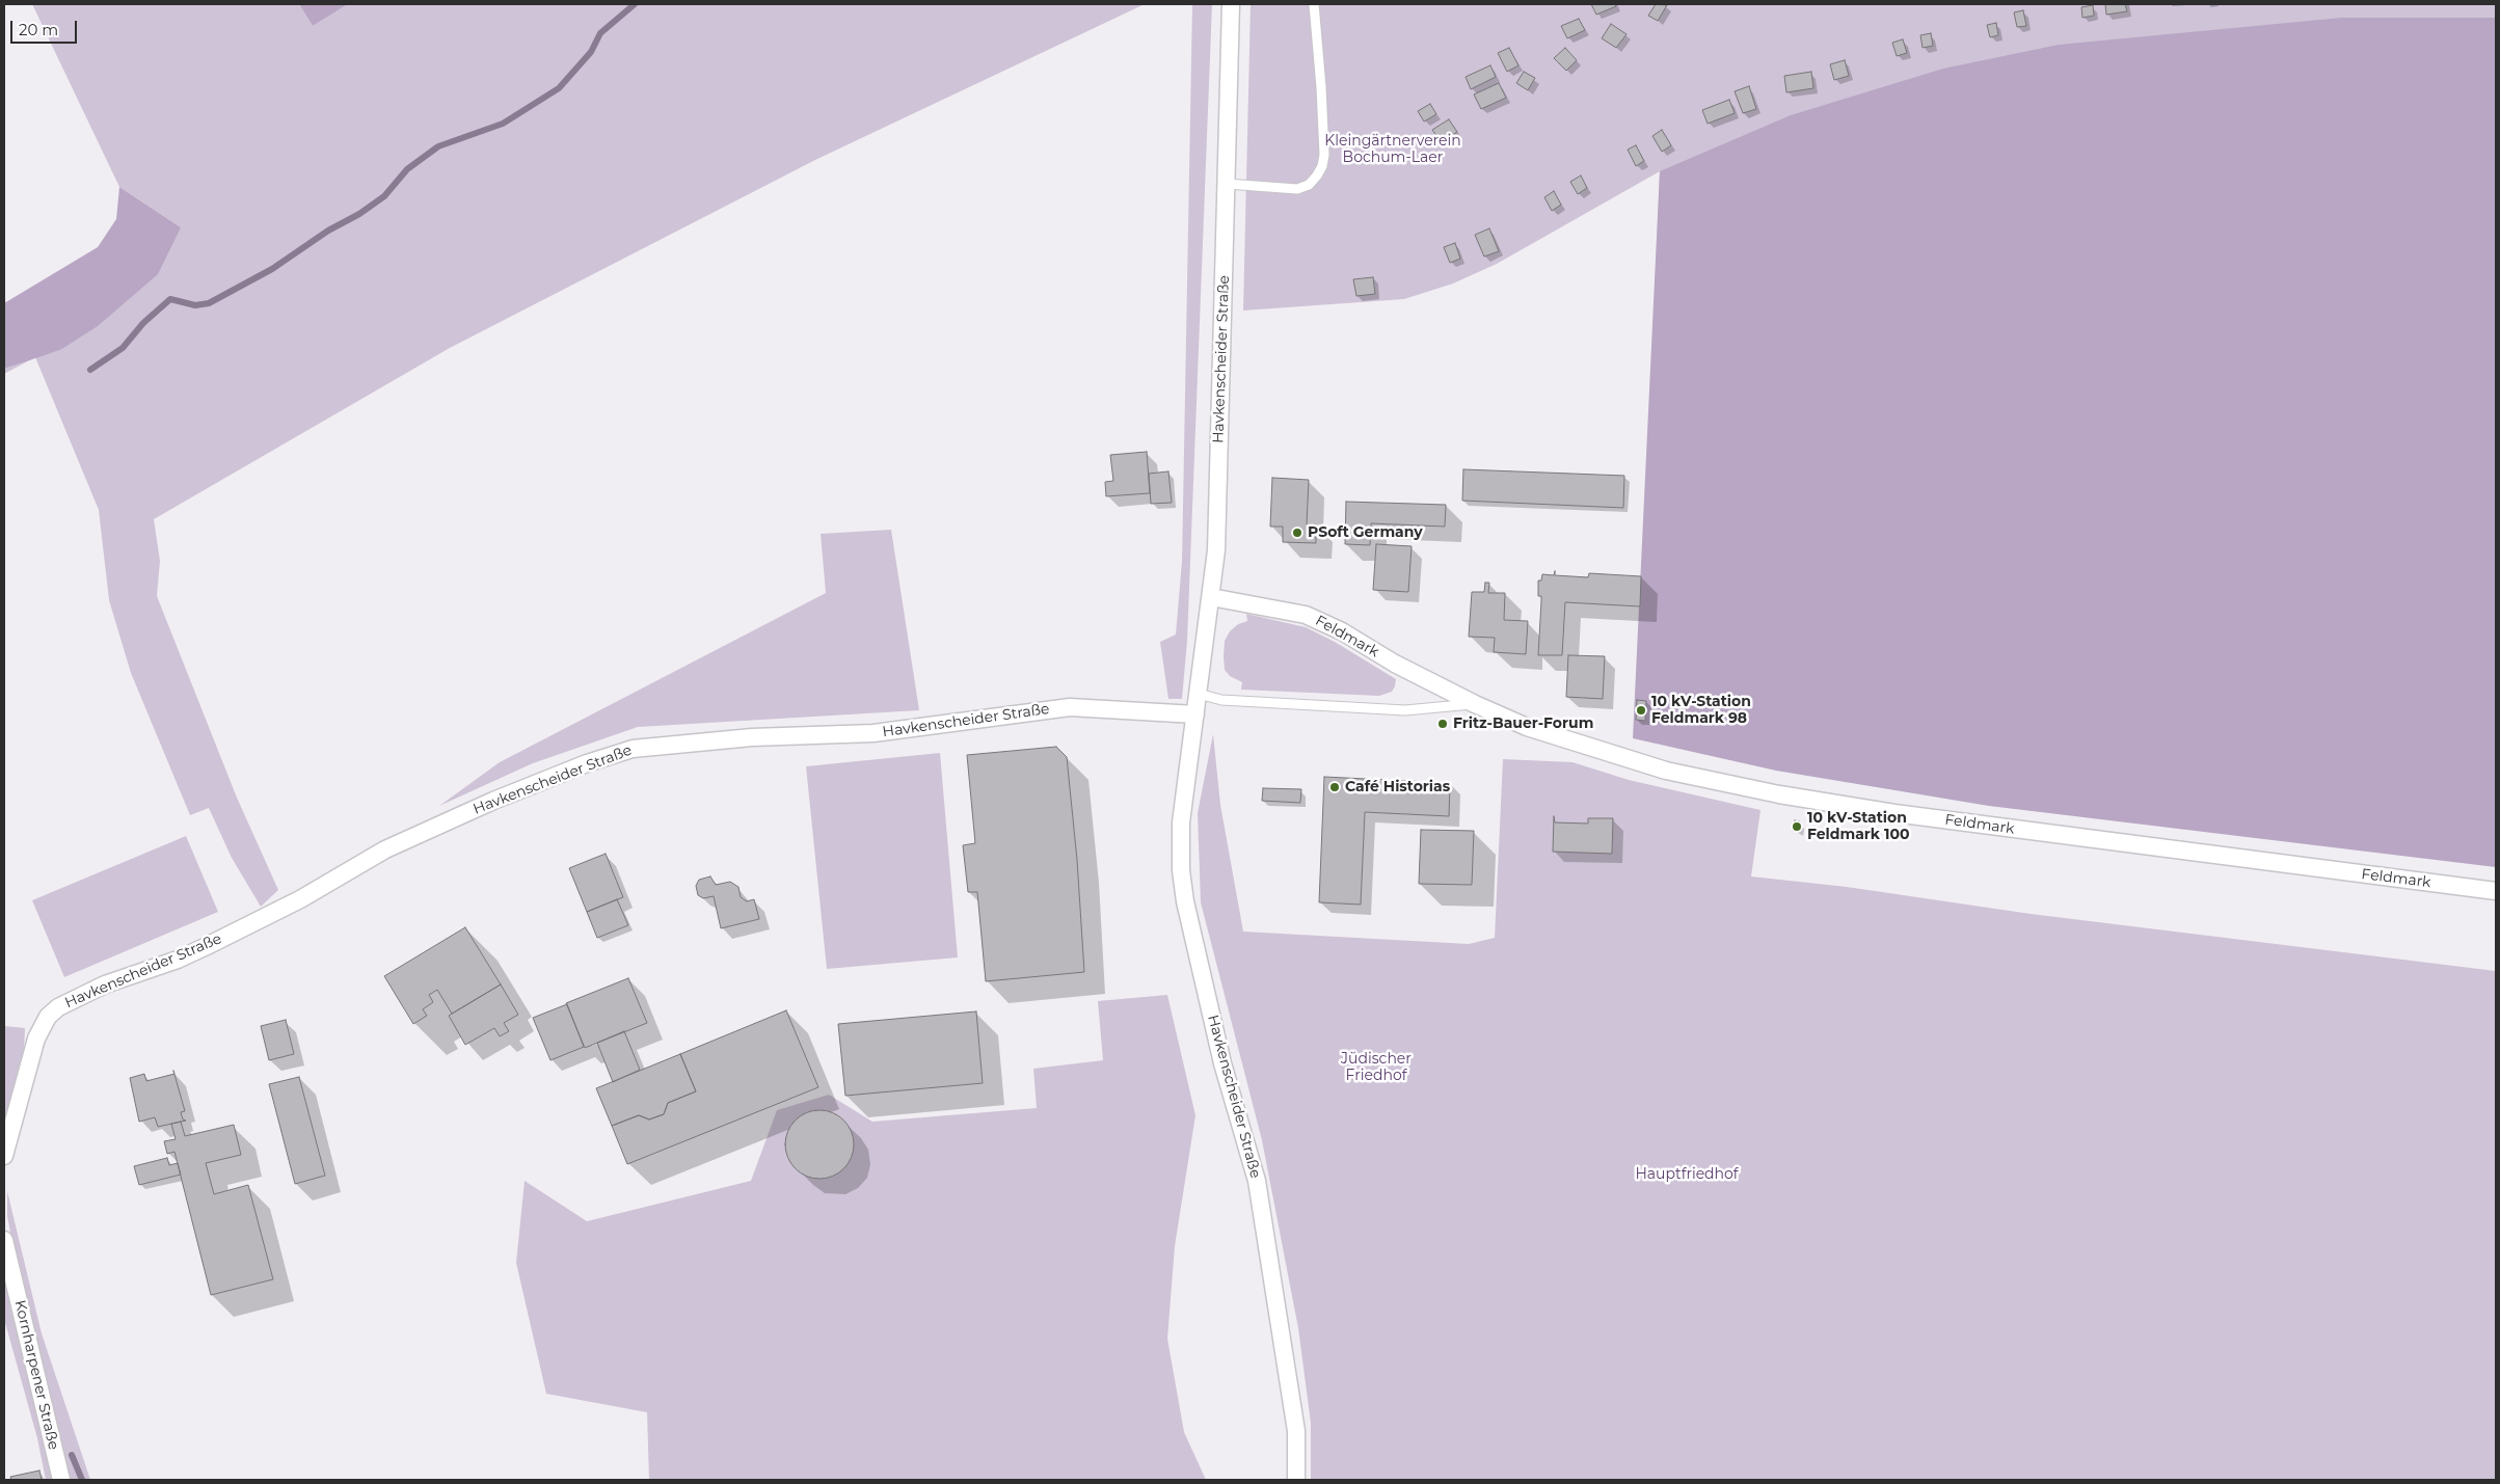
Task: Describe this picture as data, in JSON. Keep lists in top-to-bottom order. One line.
{"streets":{"street":["Havkenscheider Straße","Feldmark","Kornharpener Straße"]},"crossings":[["Havkenscheider Straße","Feldmark"]],"parks":["Kleingärtnerverein Bochum-Laer","Jüdischer Friedhof","Hauptfriedhof"],"places":["PSoft Germany","10 kV-Station Feldmark 98","Fritz-Bauer-Forum","Café Historias","10 kV-Station Feldmark 100"],"scale_bar":"20 m"}
